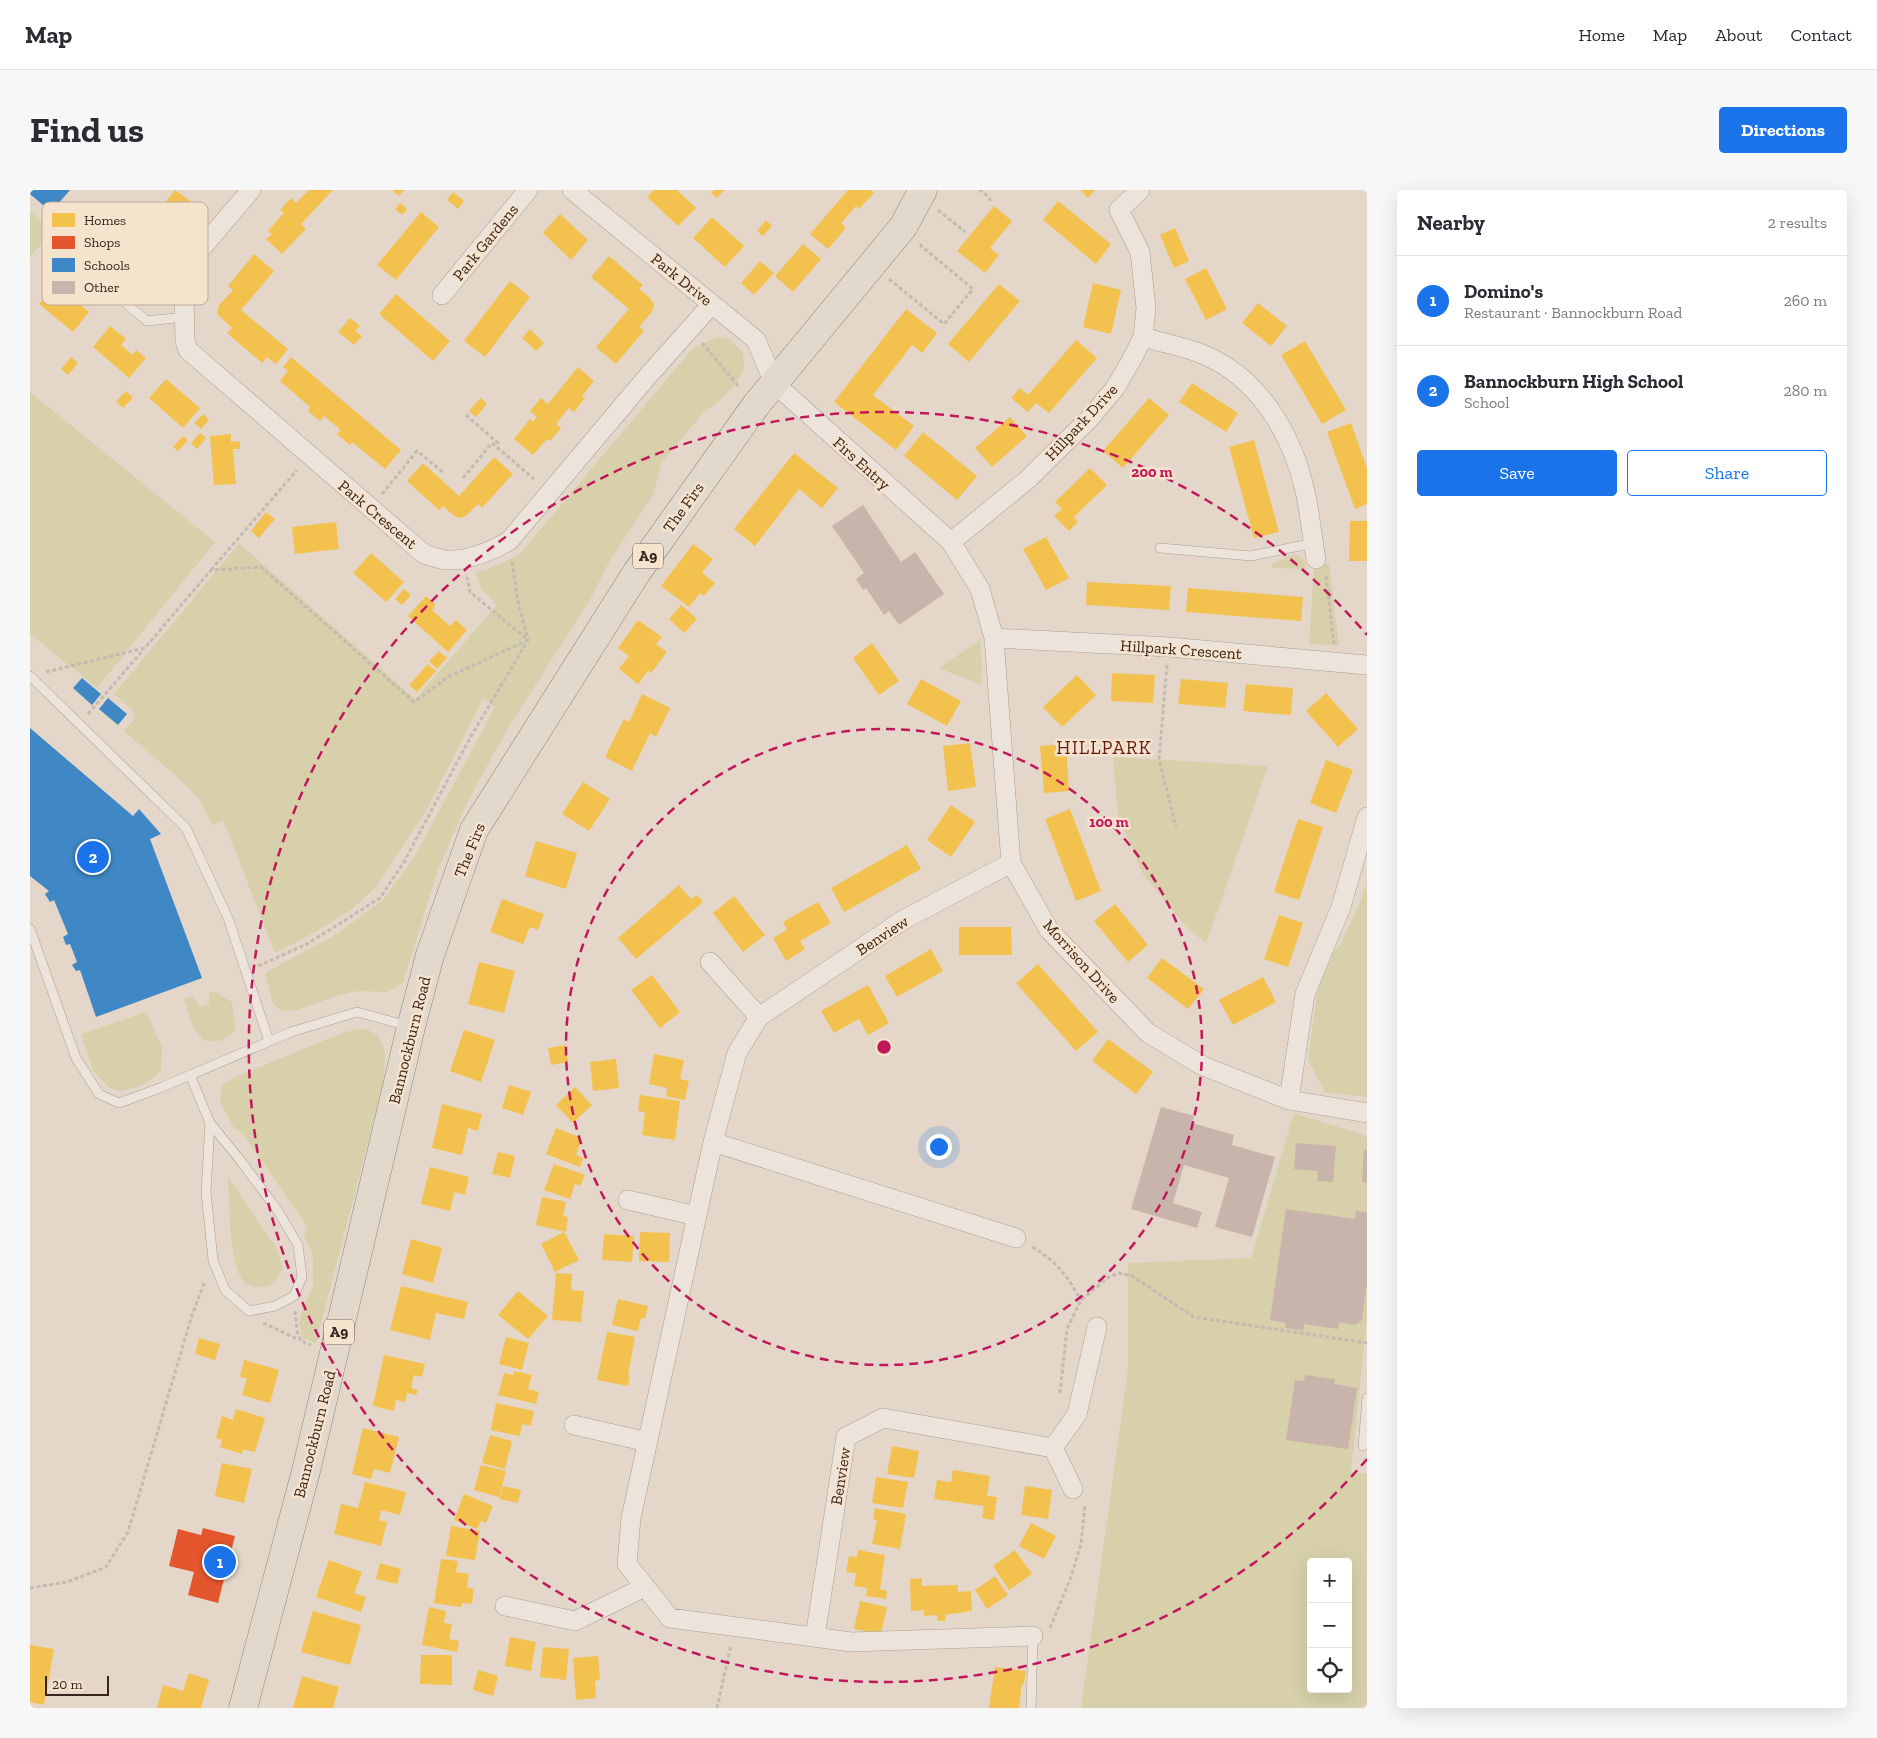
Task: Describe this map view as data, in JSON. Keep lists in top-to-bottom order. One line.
{"streets":{"main road":["The Firs","A9","Bannockburn Road"],"street":["Park Gardens","Park Drive","Hillpark Drive","Firs Entry","Park Crescent","Hillpark Crescent","Benview","Morrison Drive"]},"crossings":[["Park Drive","Firs Entry"],["Park Drive","The Firs"],["Park Drive","Park Crescent"],["Hillpark Drive","Firs Entry"],["Hillpark Drive","Morrison Drive"],["Firs Entry","The Firs"],["Firs Entry","Morrison Drive"],["The Firs","Bannockburn Road"],["Hillpark Crescent","Morrison Drive"],["Benview","Morrison Drive"]],"districts":["HILLPARK"],"legend":["Homes","Shops","Schools","Other"],"scale_bar":"20 m","page":{"header":"Map","nav":["Home","Map","About","Contact"],"buttons":["Directions",["Save","Share"]],"title":"Find us","heading":["Nearby","2 results"],"list":[{"mark":"1","name":"Domino's","note":"Restaurant · Bannockburn Road","value":"260 m"},{"mark":"2","name":"Bannockburn High School","note":"School","value":"280 m"}],"pins":["2","1"],"map_buttons":["+","−"],"scale":"20 m"},"rings":["200 m","100 m"]}
